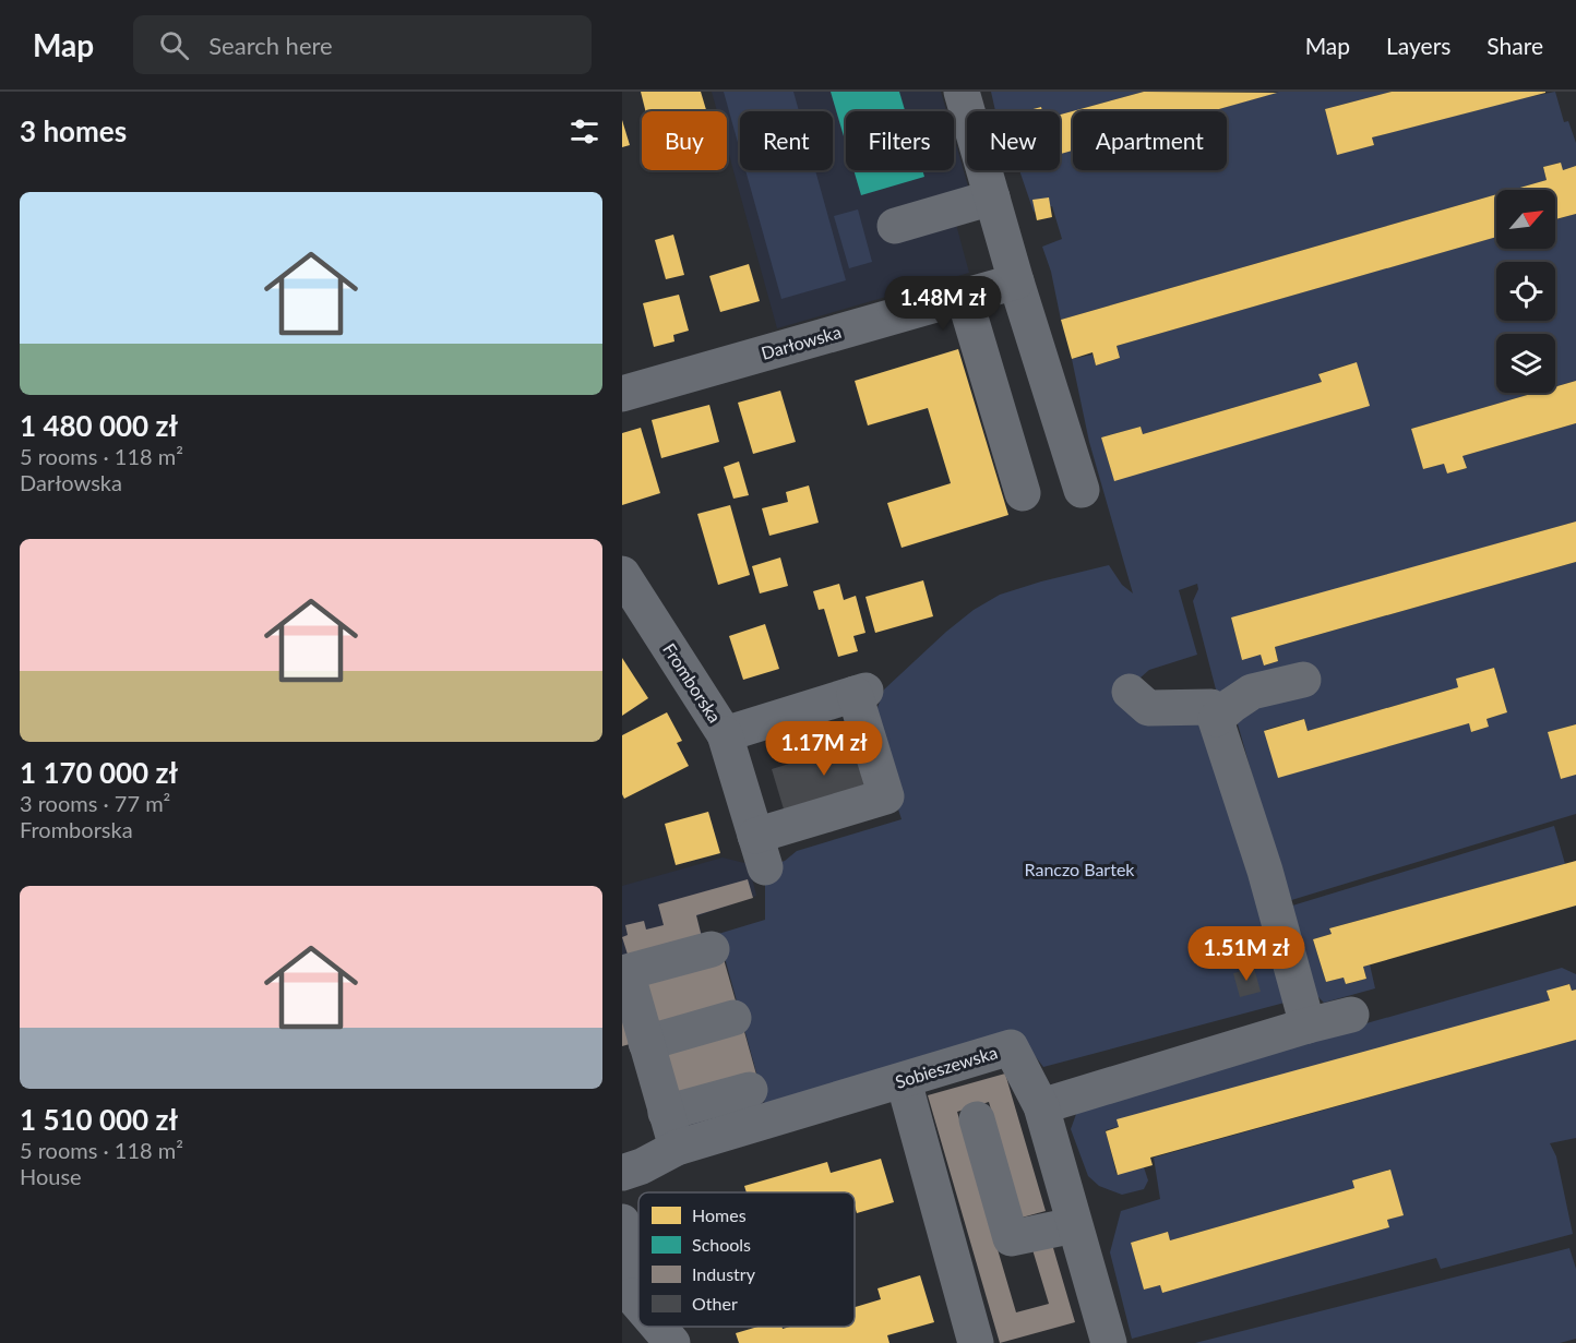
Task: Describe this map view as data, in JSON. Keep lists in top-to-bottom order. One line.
{"streets":{"street":["Darłowska","Fromborska","Sobieszewska"]},"parks":["Ranczo Bartek"],"legend":["Homes","Schools","Industry","Other"],"north":"top right","page":{"header":"Map","search":"Search here","nav":["Map","Layers","Share"],"heading":"3 homes","chip":["Buy","Rent","Filters","New","Apartment"],"list":[{"name":"1 480 000 zł","note":"5 rooms · 118 m² · Darłowska"},{"name":"1 170 000 zł","note":"3 rooms · 77 m² · Fromborska"},{"name":"1 510 000 zł","note":"5 rooms · 118 m² · House"}],"price":["1.48M zł","1.17M zł","1.51M zł"]}}
